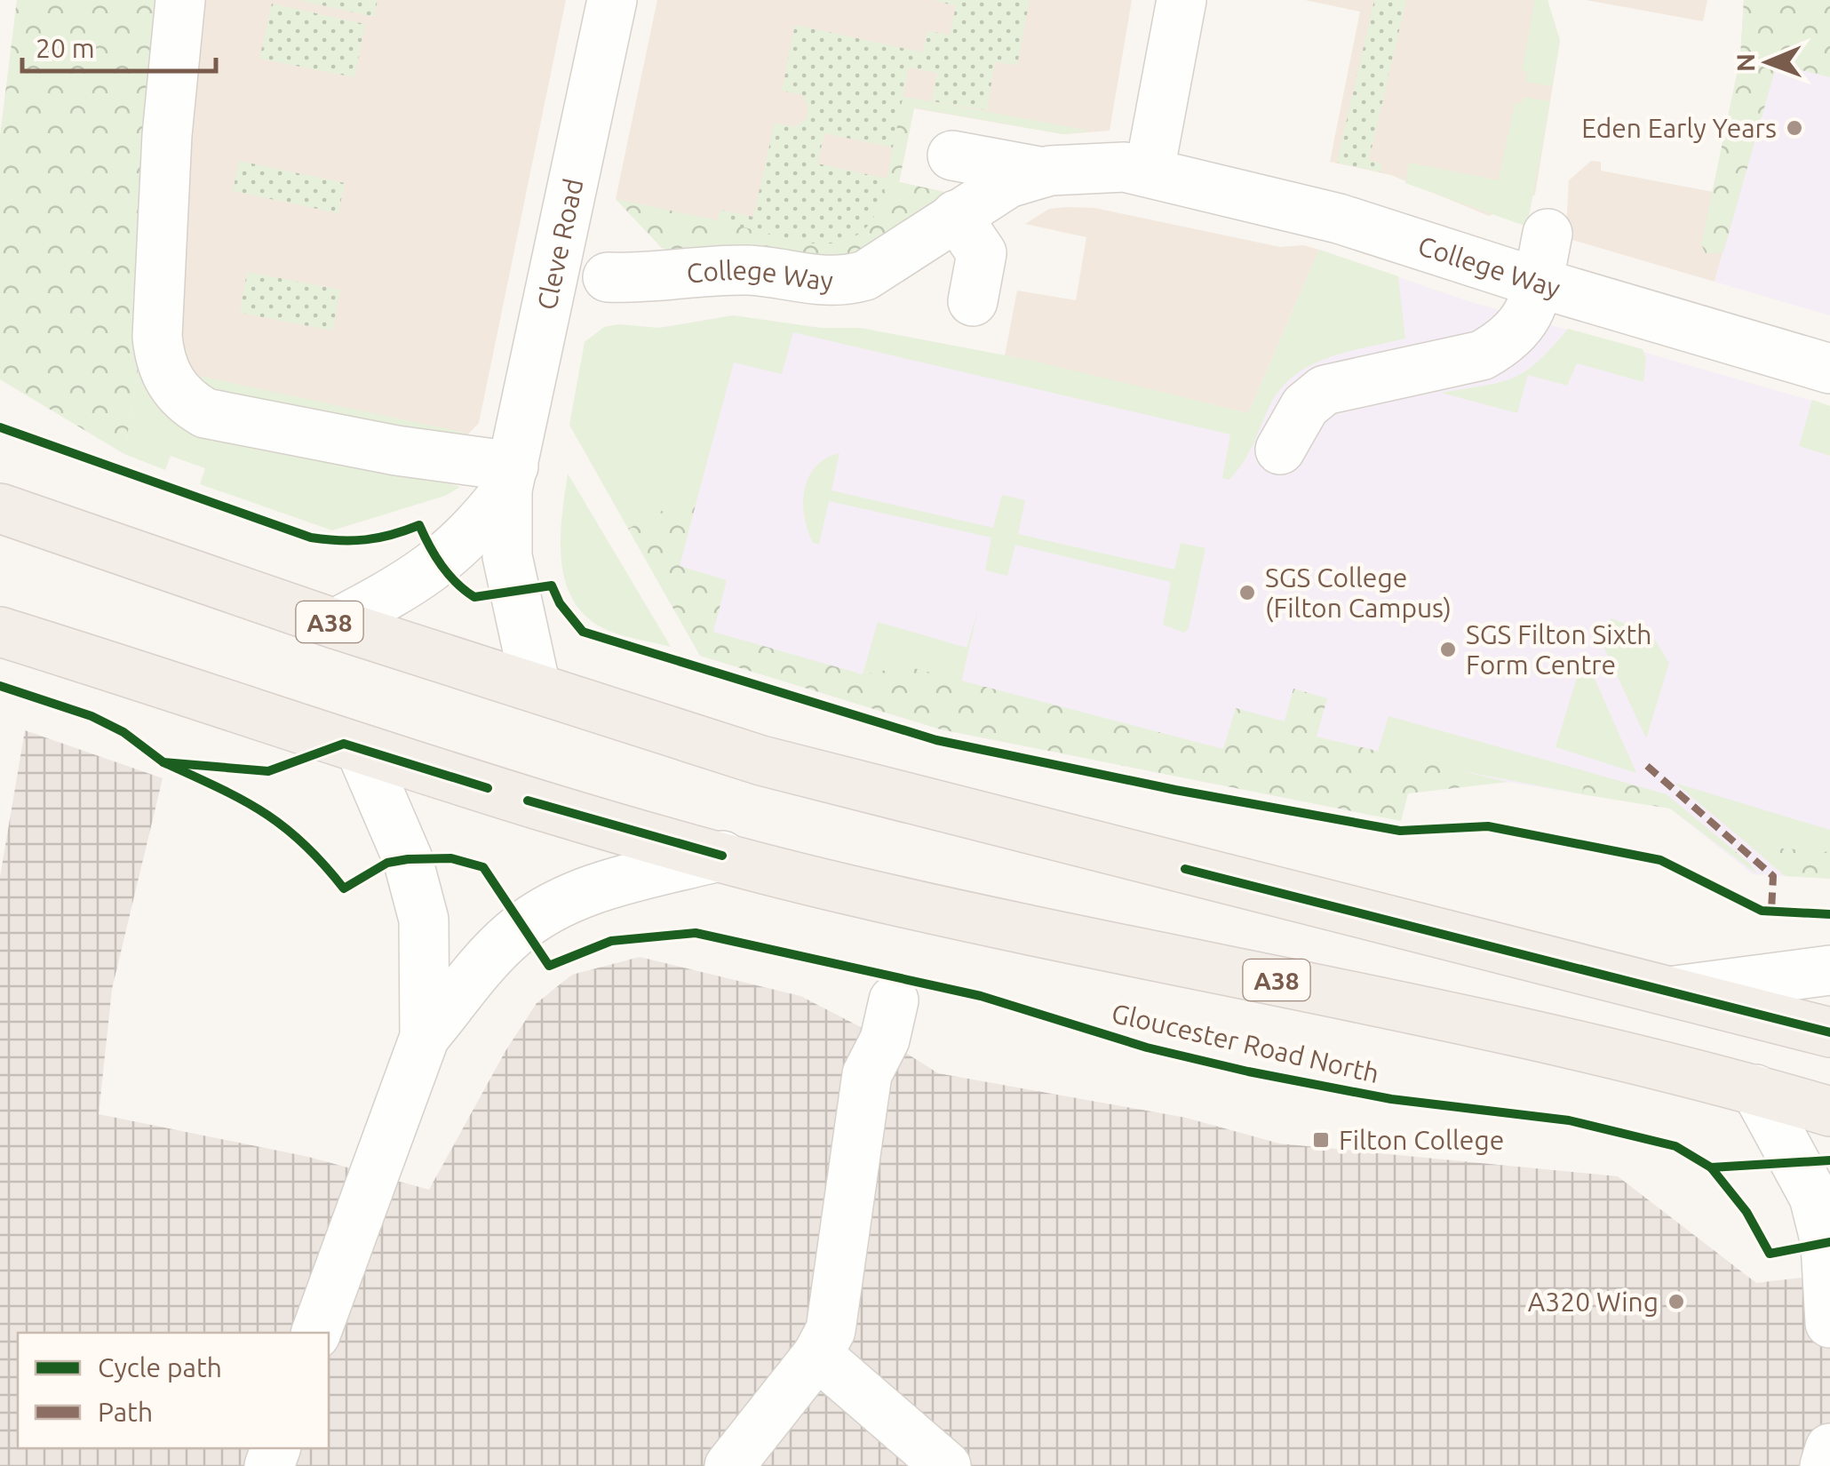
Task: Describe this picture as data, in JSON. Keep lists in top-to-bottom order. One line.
{"streets":{"main road":["A38"],"street":["Cleve Road","College Way"],"cycle path":["Gloucester Road North"]},"crossings":[["Cleve Road","A38"]],"places":{"other":["Eden Early Years","SGS College (Filton Campus)","SGS Filton Sixth Form Centre","A320 Wing"],"transit":["Filton College"]},"legend":["Cycle path","Path"],"scale_bar":"20 m","north":"left"}
